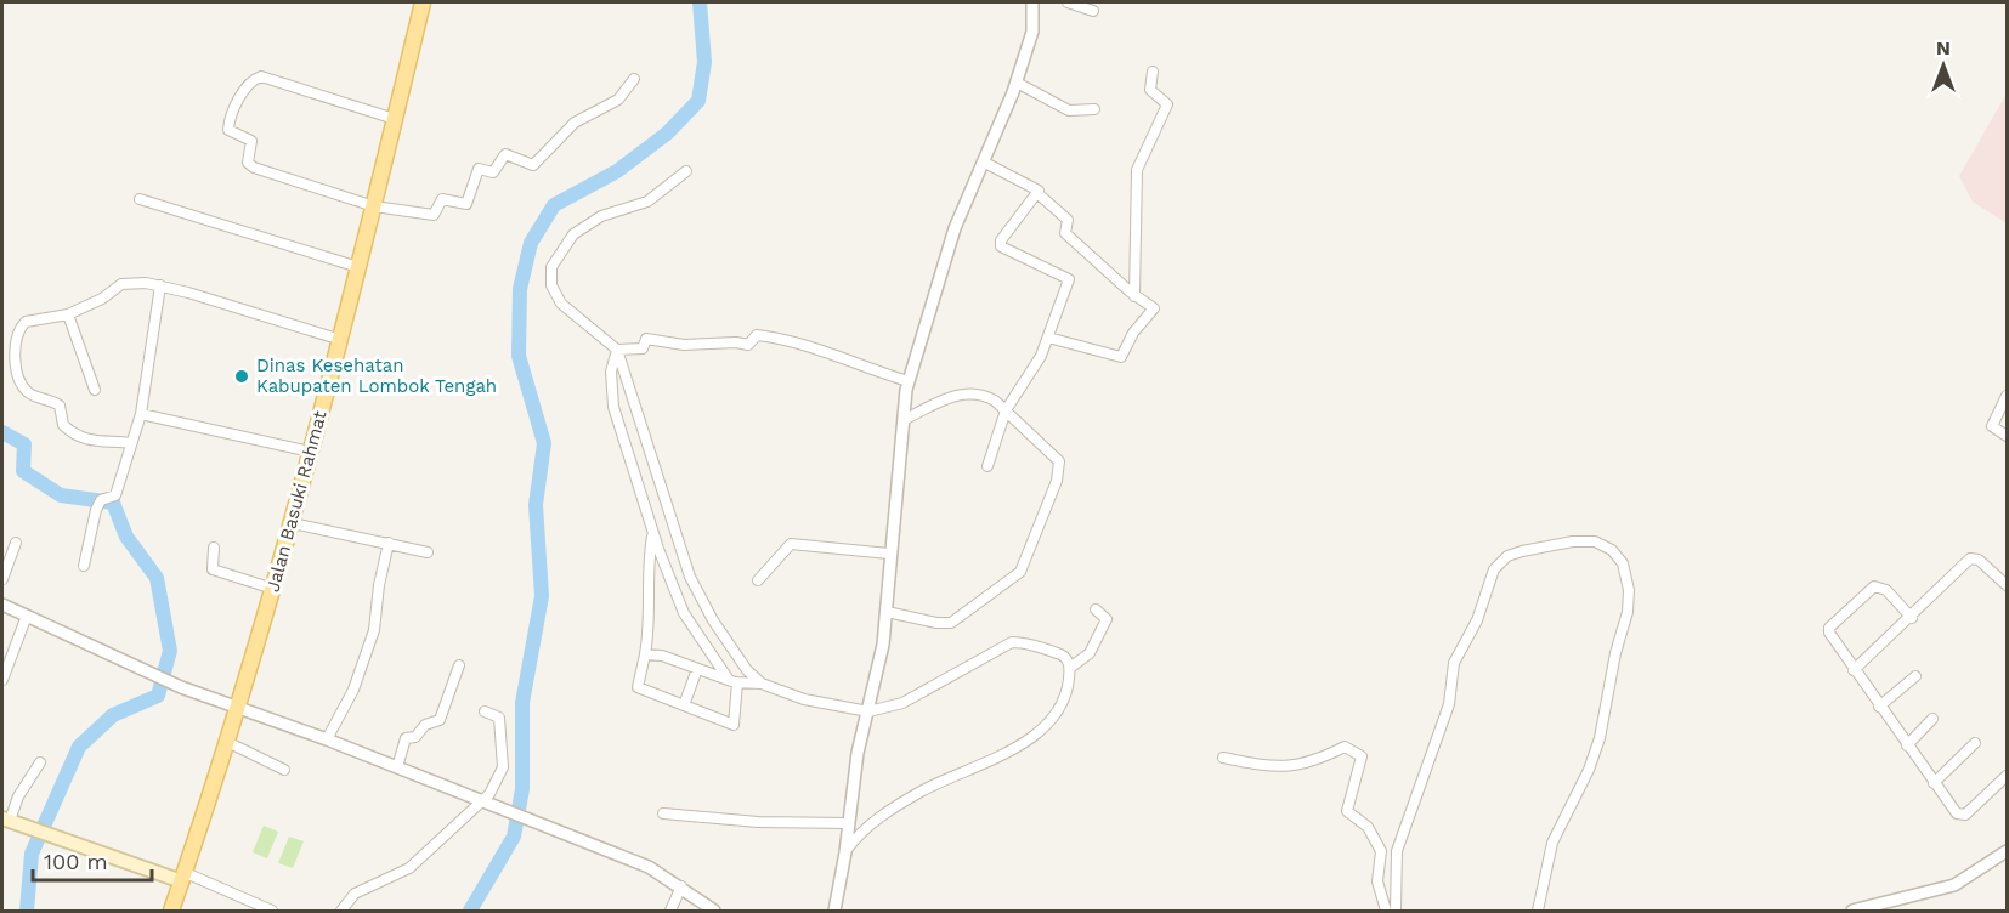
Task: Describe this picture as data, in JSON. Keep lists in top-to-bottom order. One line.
{"streets":{"main road":["Jalan Basuki Rahmat"]},"places":["Dinas Kesehatan Kabupaten Lombok Tengah"],"scale_bar":"100 m","north":"top"}
